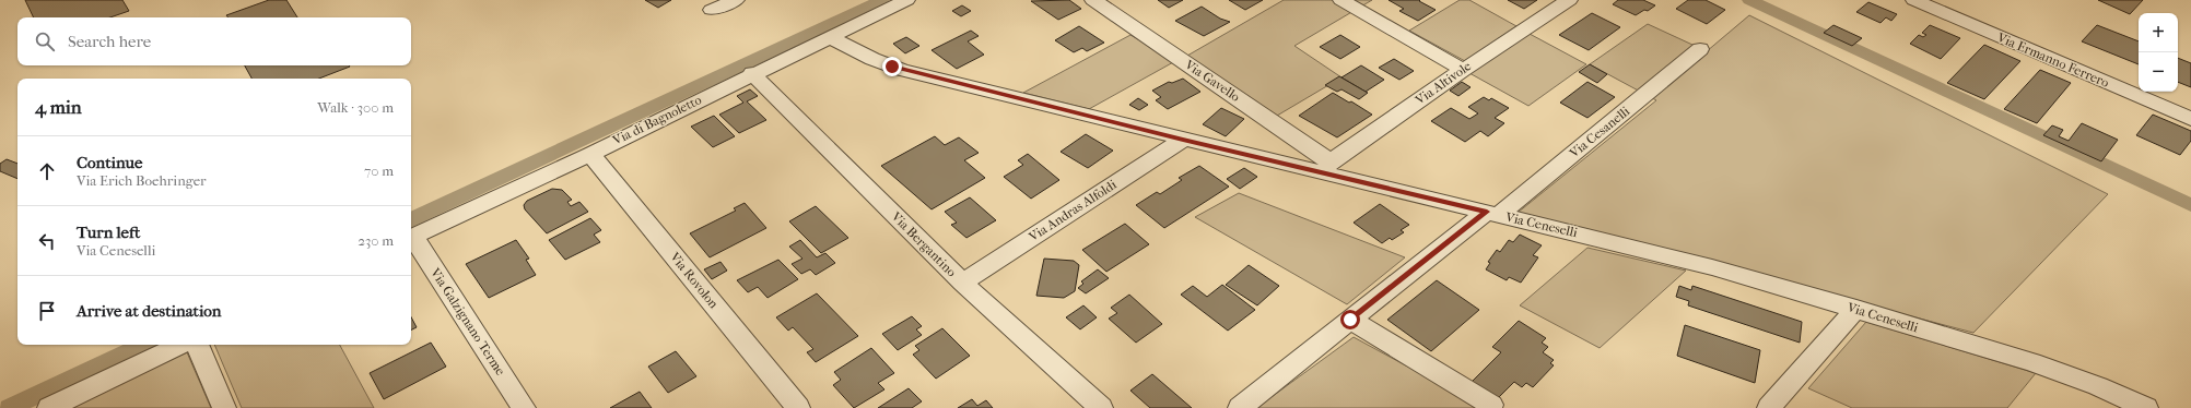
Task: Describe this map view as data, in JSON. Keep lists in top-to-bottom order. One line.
{"streets":{"street":["Via Ermanno Ferrero","Via Gavello","Via Altivole","Via di Bagnoletto","Via Cesanelli","Via Andras Alfoldi","Via Ceneselli","Via Bergantino","Via Rovolon","Via Galzignano Terme"]},"crossings":[["Via Gavello","Via Altivole"],["Via Gavello","Via Ceneselli"],["Via Altivole","Via Ceneselli"],["Via di Bagnoletto","Via Ceneselli"],["Via di Bagnoletto","Via Bergantino"],["Via di Bagnoletto","Via Rovolon"],["Via Cesanelli","Via Ceneselli"],["Via Andras Alfoldi","Via Ceneselli"],["Via Andras Alfoldi","Via Bergantino"]],"page":{"map_buttons":["+","−"],"search":"Search here","heading":["4 min","Walk · 300 m"],"list":[["Continue","Via Erich Boehringer","70 m"],["Turn left","Via Ceneselli","230 m"],"Arrive at destination"]}}
